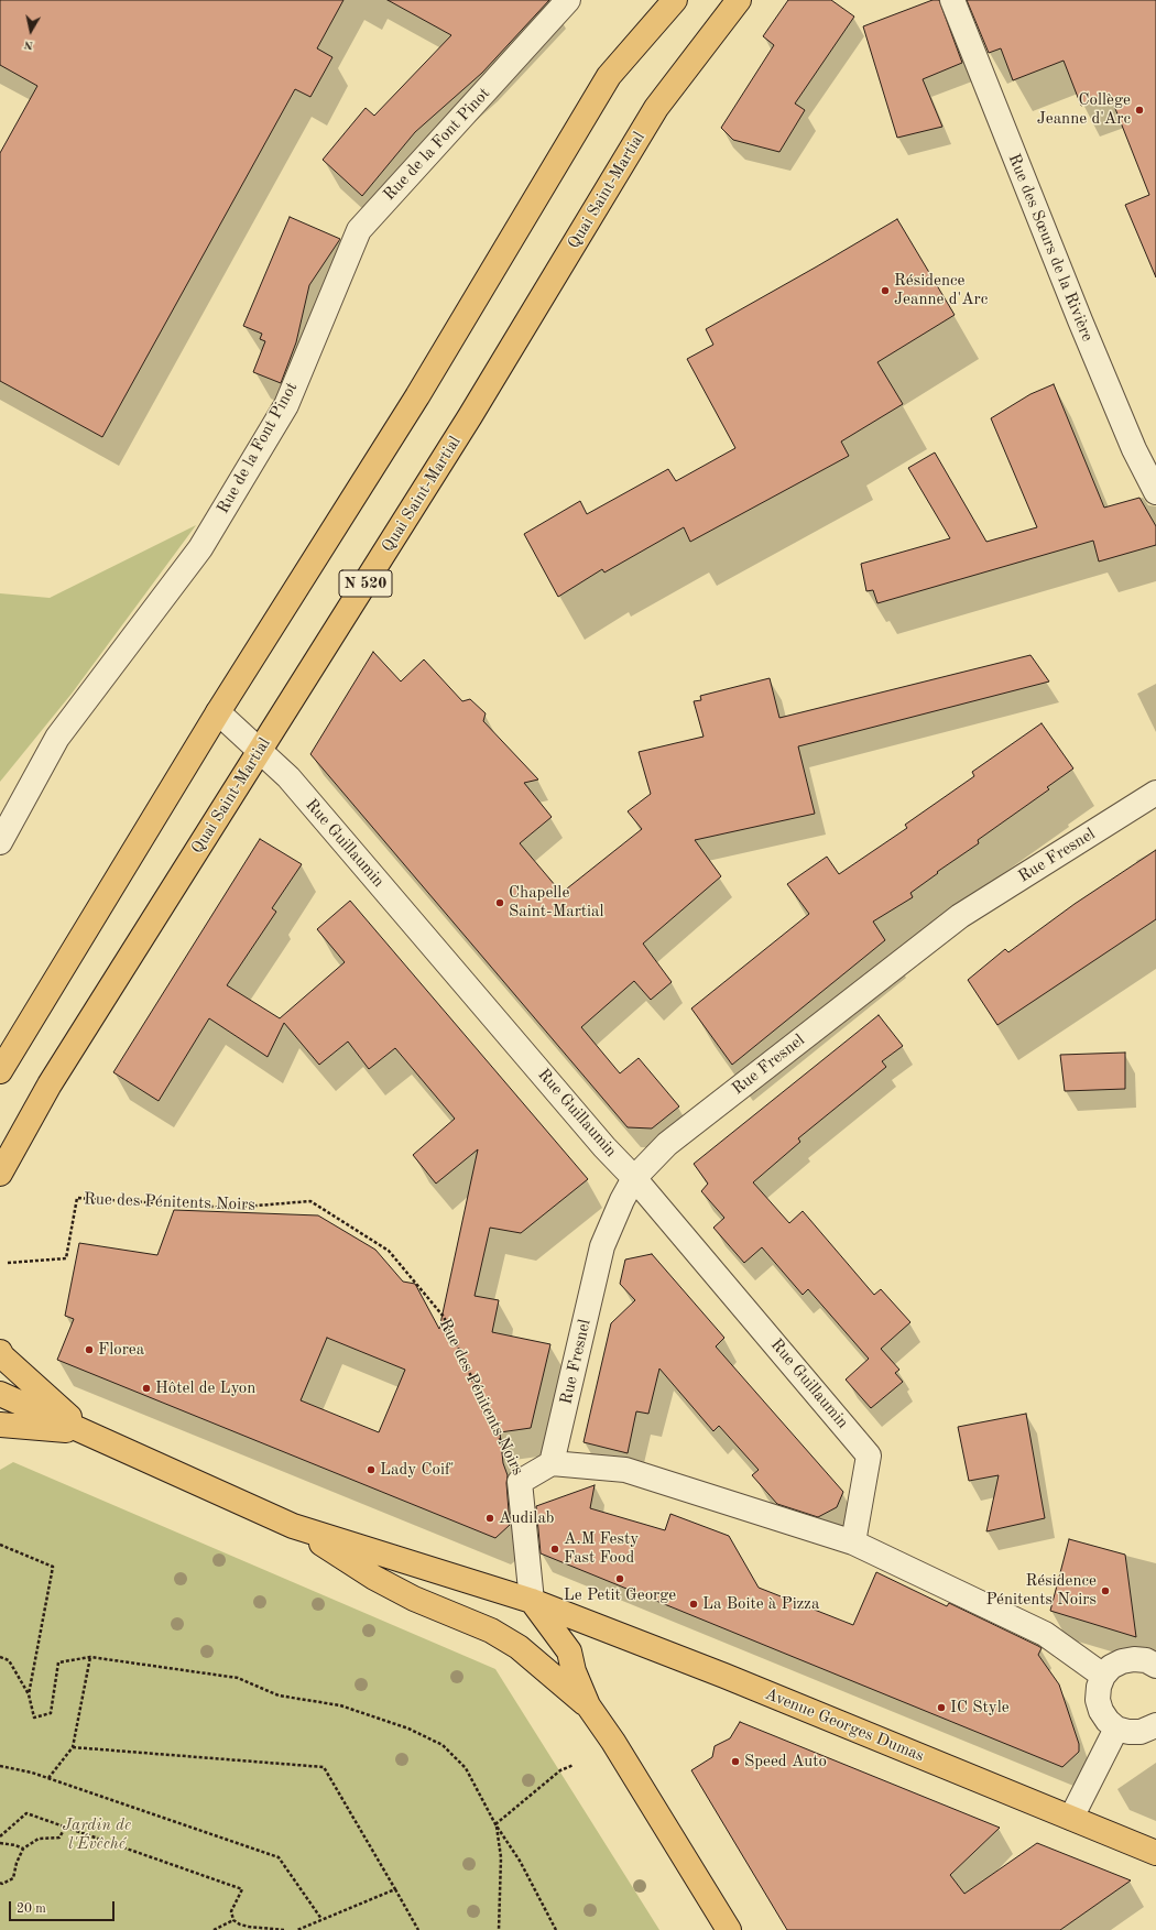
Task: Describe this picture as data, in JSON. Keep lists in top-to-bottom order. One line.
{"streets":{"main road":["Quai Saint-Martial","N 520","Avenue Georges Dumas"],"street":["Rue de la Font Pinot","Rue des Sœurs de la Rivière","Rue Guillaumin","Rue Fresnel","Rue des Pénitents Noirs"]},"crossings":[["Quai Saint-Martial","Rue Guillaumin"],["Rue Guillaumin","Rue Fresnel"],["Rue Fresnel","Rue des Pénitents Noirs"]],"parks":["Jardin de l'Évêché"],"places":["Collège Jeanne d'Arc","Résidence Jeanne d'Arc","Chapelle Saint-Martial","Florea","Hôtel de Lyon","Lady Coif'","Audilab","A.M Festy Fast Food","Le Petit George","Résidence Pénitents Noirs","La Boite à Pizza","IC Style","Speed Auto"],"scale_bar":"20 m","north":"bottom"}
